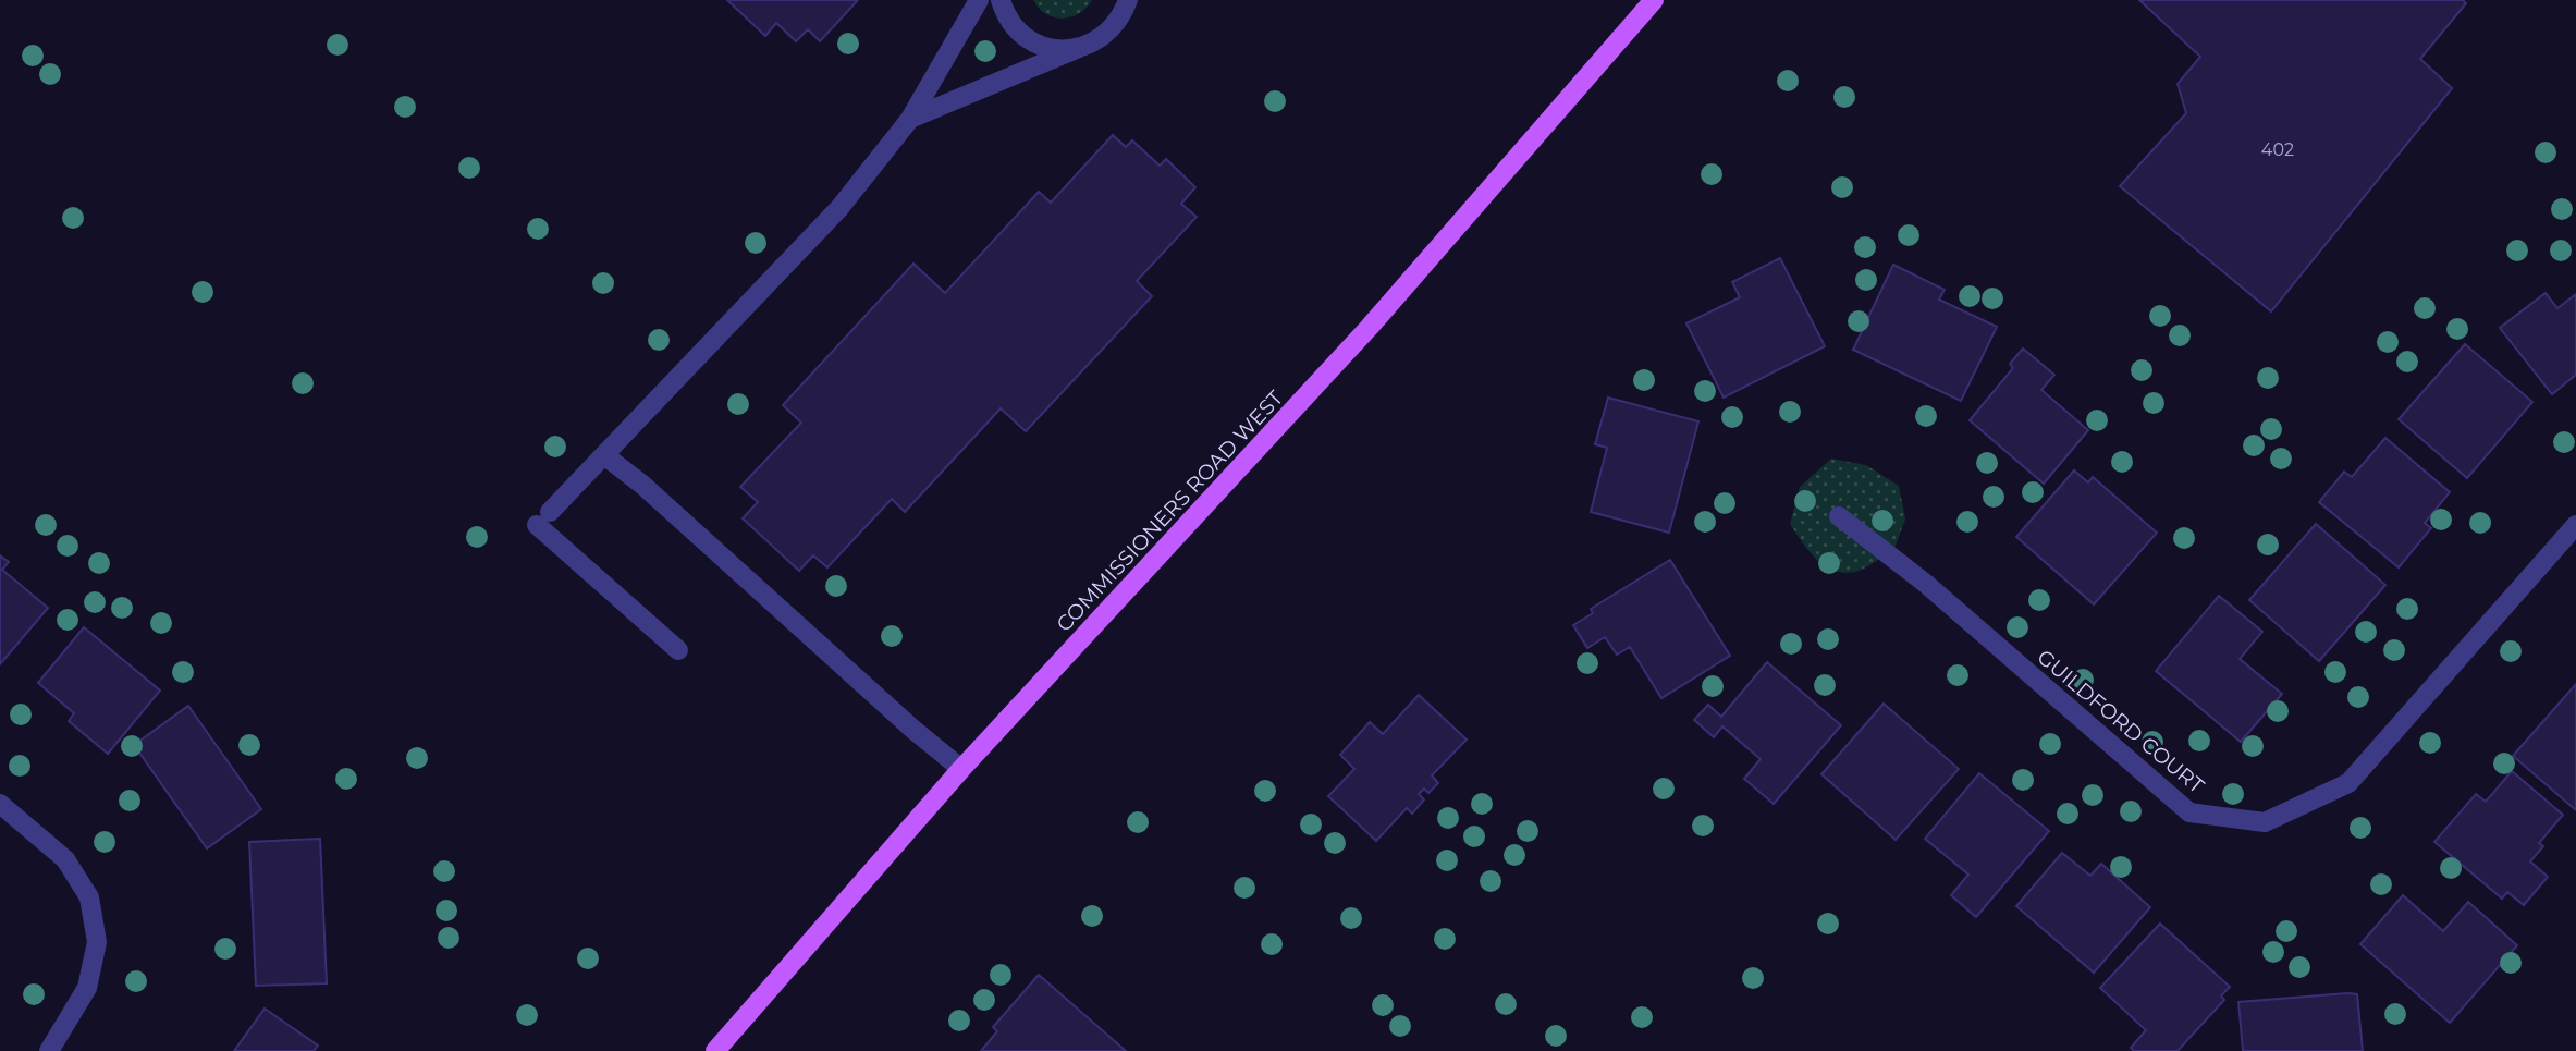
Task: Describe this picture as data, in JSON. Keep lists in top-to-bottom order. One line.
{"streets":{"main road":["COMMISSIONERS ROAD WEST"],"street":["GUILDFORD COURT"]},"house_numbers":["402"]}
